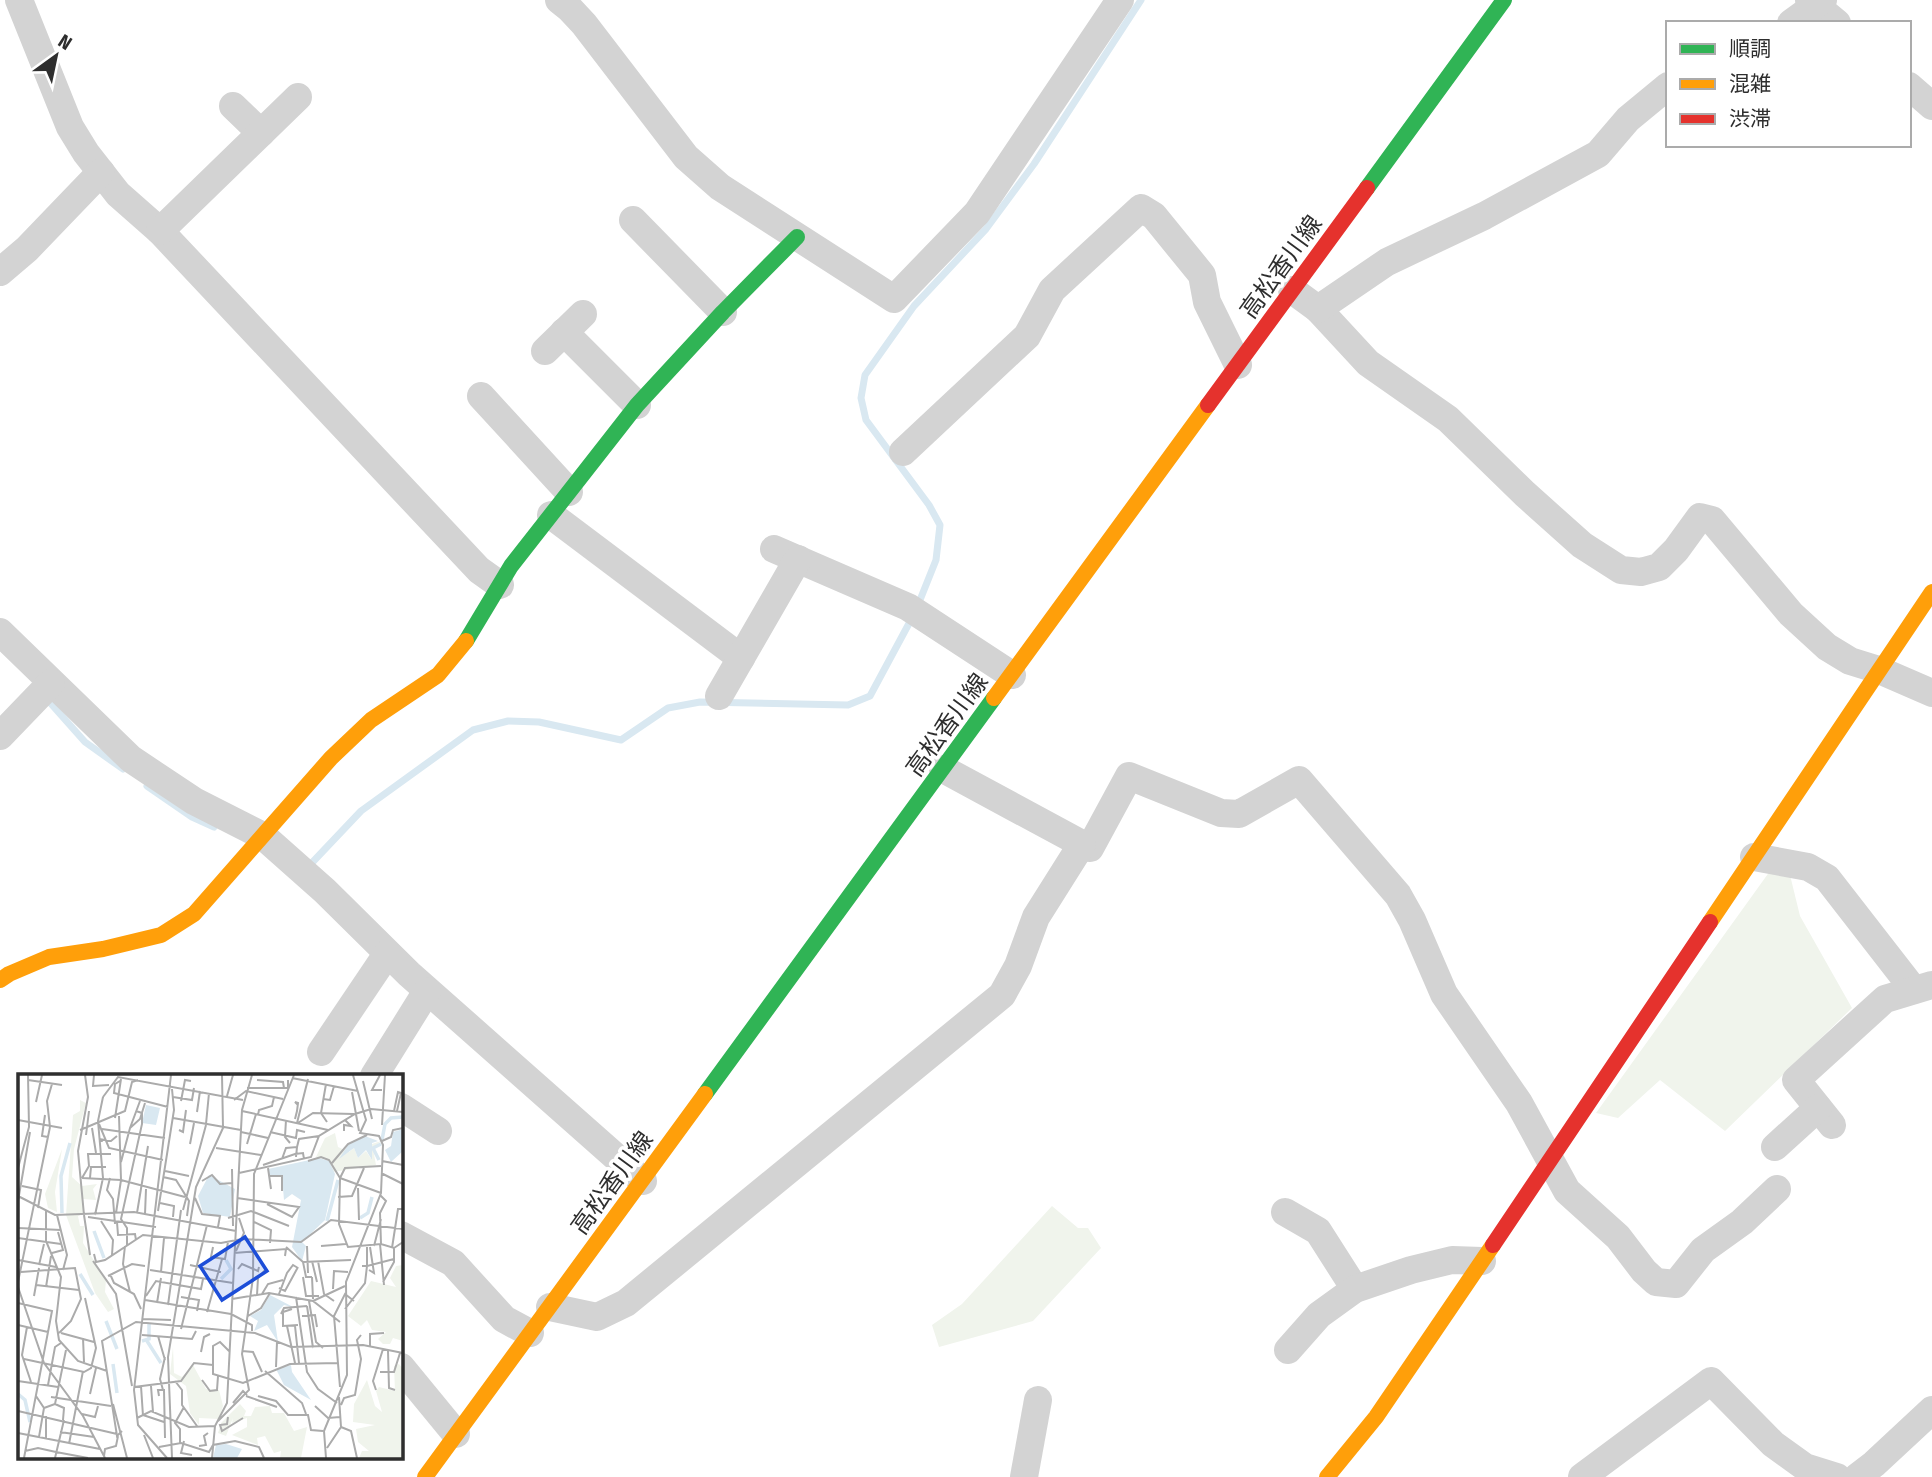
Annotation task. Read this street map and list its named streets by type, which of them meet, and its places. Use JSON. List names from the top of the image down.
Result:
{
  "streets": {
    "street": ["高松香川線"]
  },
  "legend": ["順調", "混雑", "渋滞"],
  "north": "top right"
}
